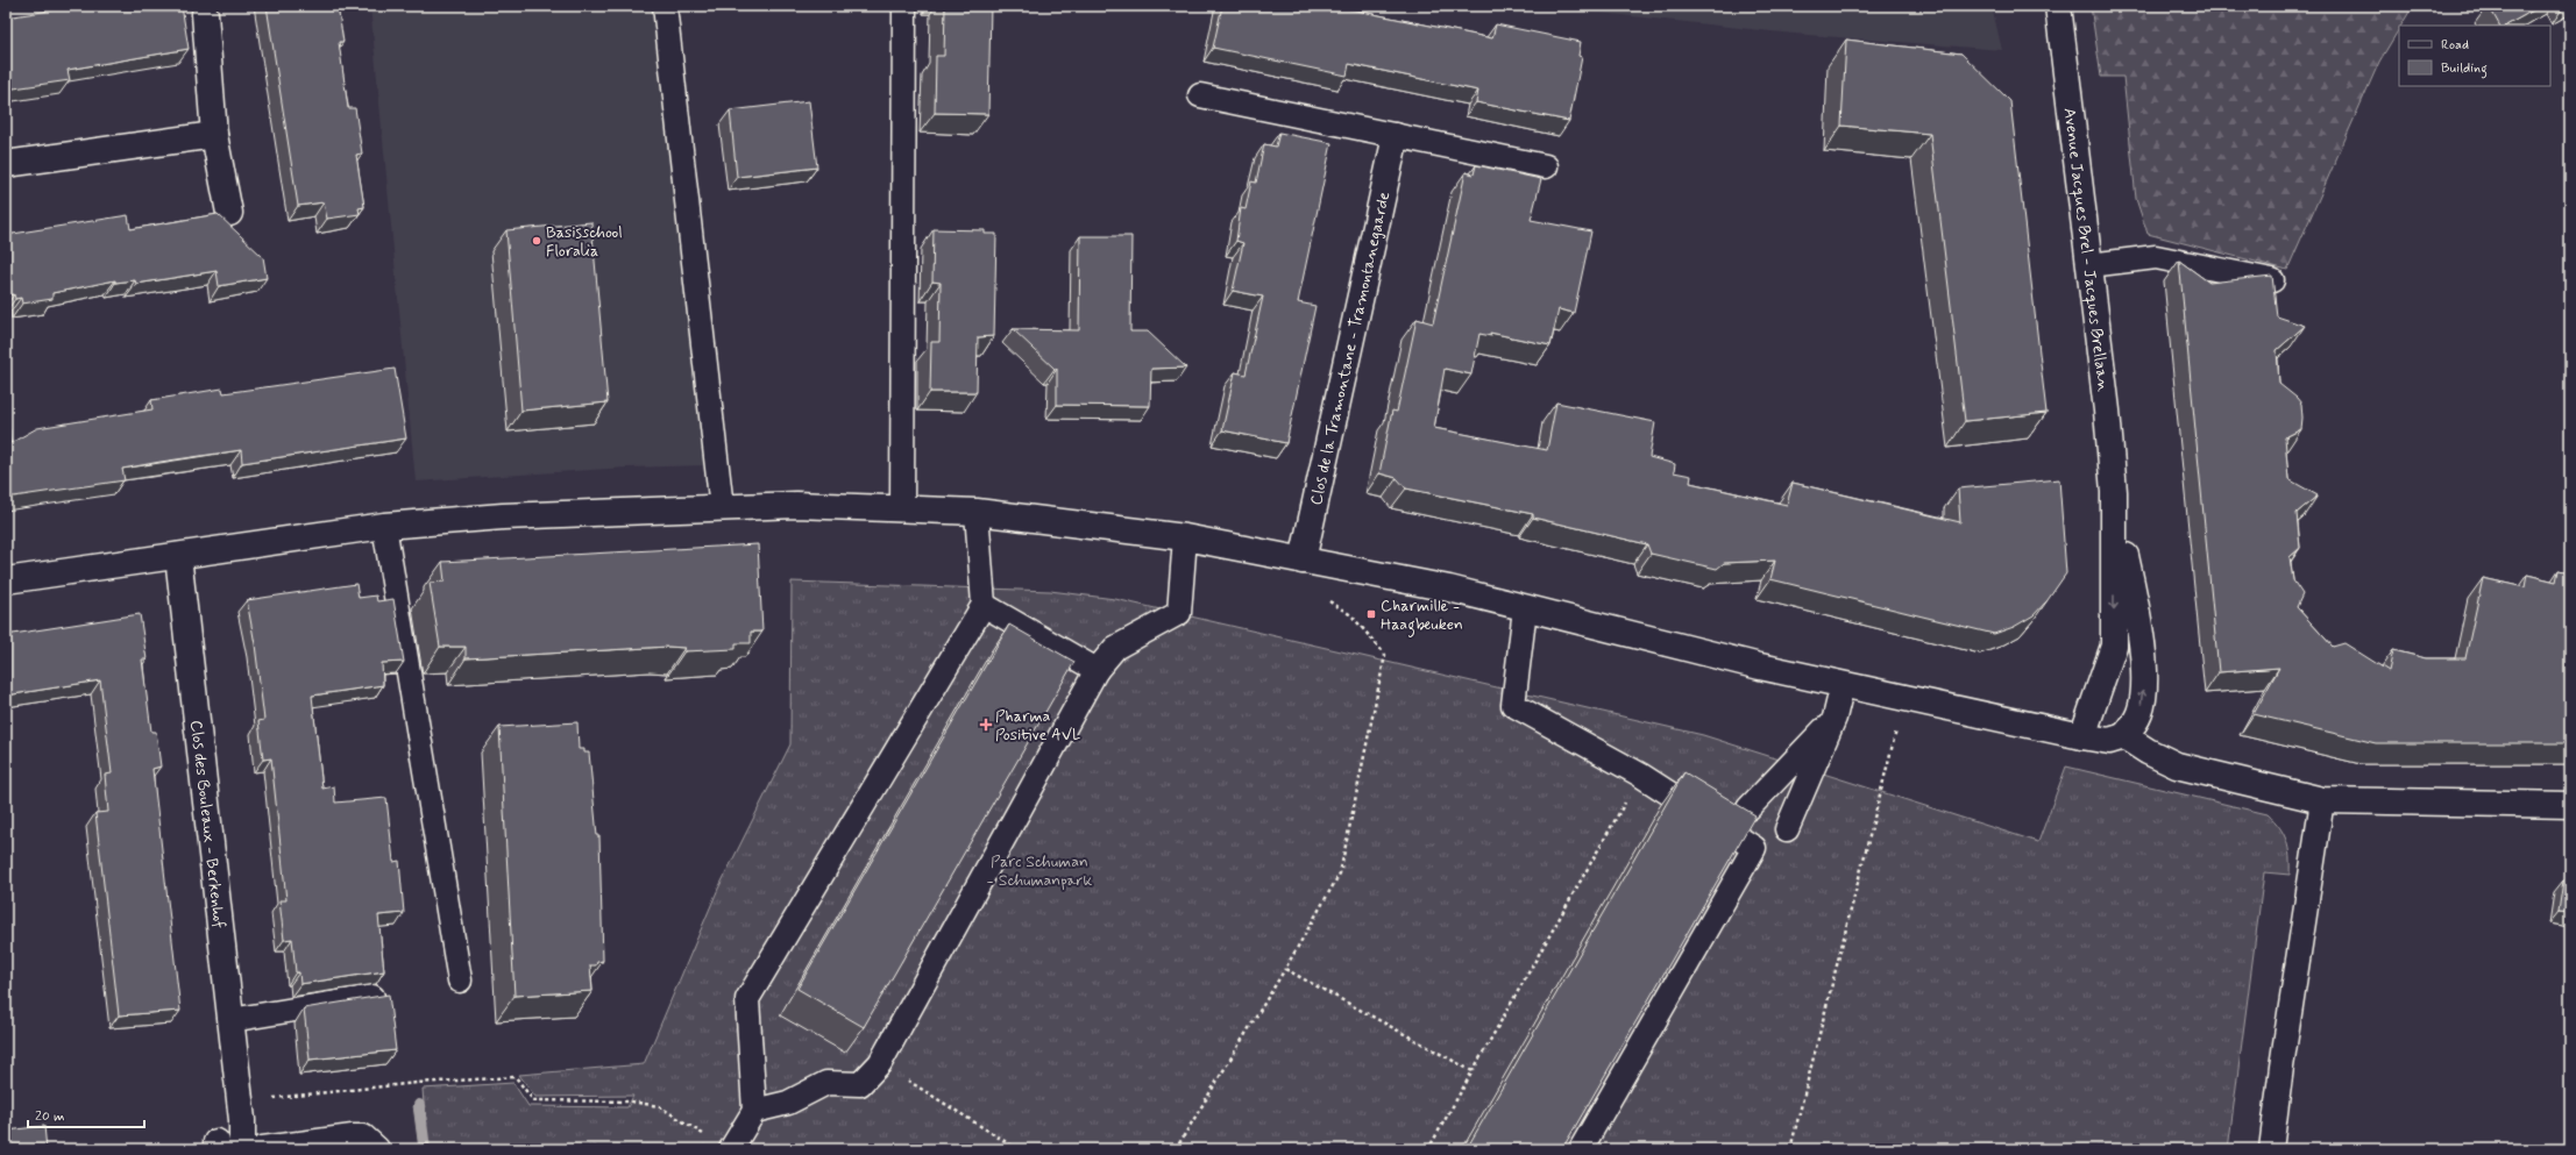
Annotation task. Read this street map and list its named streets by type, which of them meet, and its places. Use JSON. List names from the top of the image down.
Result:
{
  "streets": {
    "street": ["Avenue Jacques Brel - Jacques Brellaan", "Clos de la Tramontane - Tramontanegaarde", "Clos des Bouleaux - Berkenhof"]
  },
  "parks": ["Parc Schuman - Schumanpark"],
  "places": {
    "other": ["Basisschool Floralia"],
    "transit": ["Charmille - Haagbeuken"],
    "health": ["Pharma Positive AVL"]
  },
  "legend": ["Road", "Building"],
  "scale_bar": "20 m"
}
